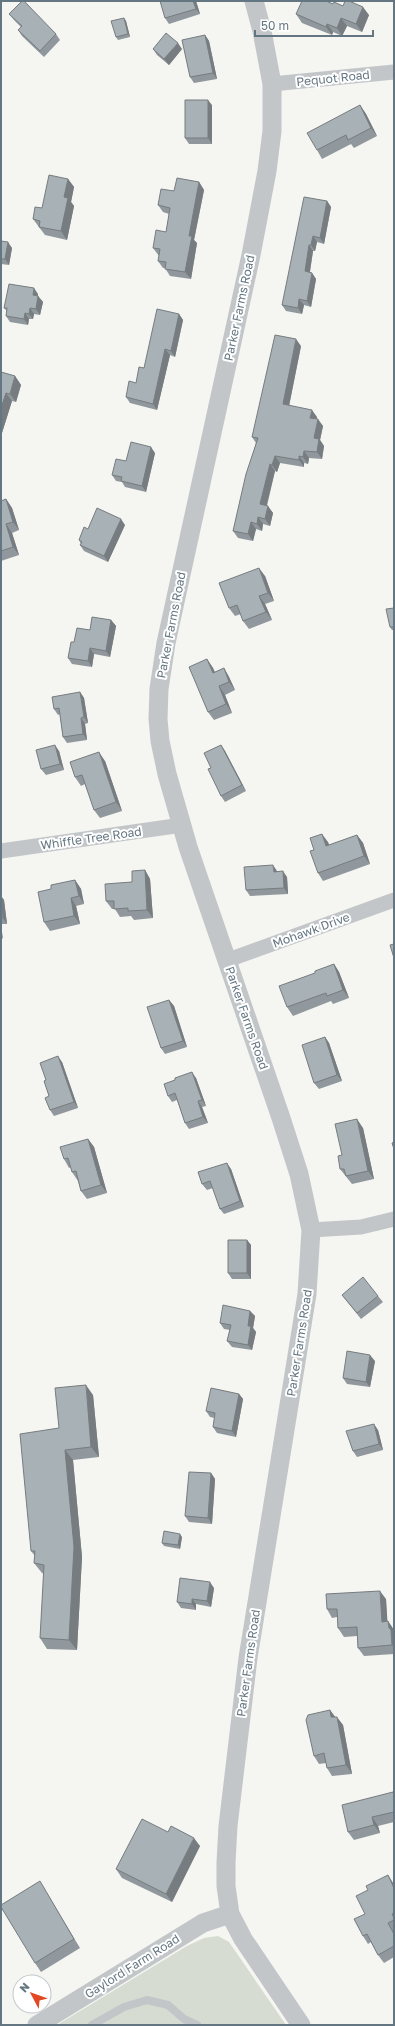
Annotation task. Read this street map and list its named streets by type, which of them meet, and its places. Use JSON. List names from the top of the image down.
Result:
{
  "streets": {
    "street": [
      "Pequot Road",
      "Parker Farms Road",
      "Whiffle Tree Road",
      "Mohawk Drive",
      "Gaylord Farm Road"
    ]
  },
  "crossings": [
    ["Pequot Road", "Parker Farms Road"],
    ["Parker Farms Road", "Whiffle Tree Road"],
    ["Parker Farms Road", "Mohawk Drive"],
    ["Parker Farms Road", "Gaylord Farm Road"]
  ],
  "scale_bar": "50 m",
  "north": "top left"
}
